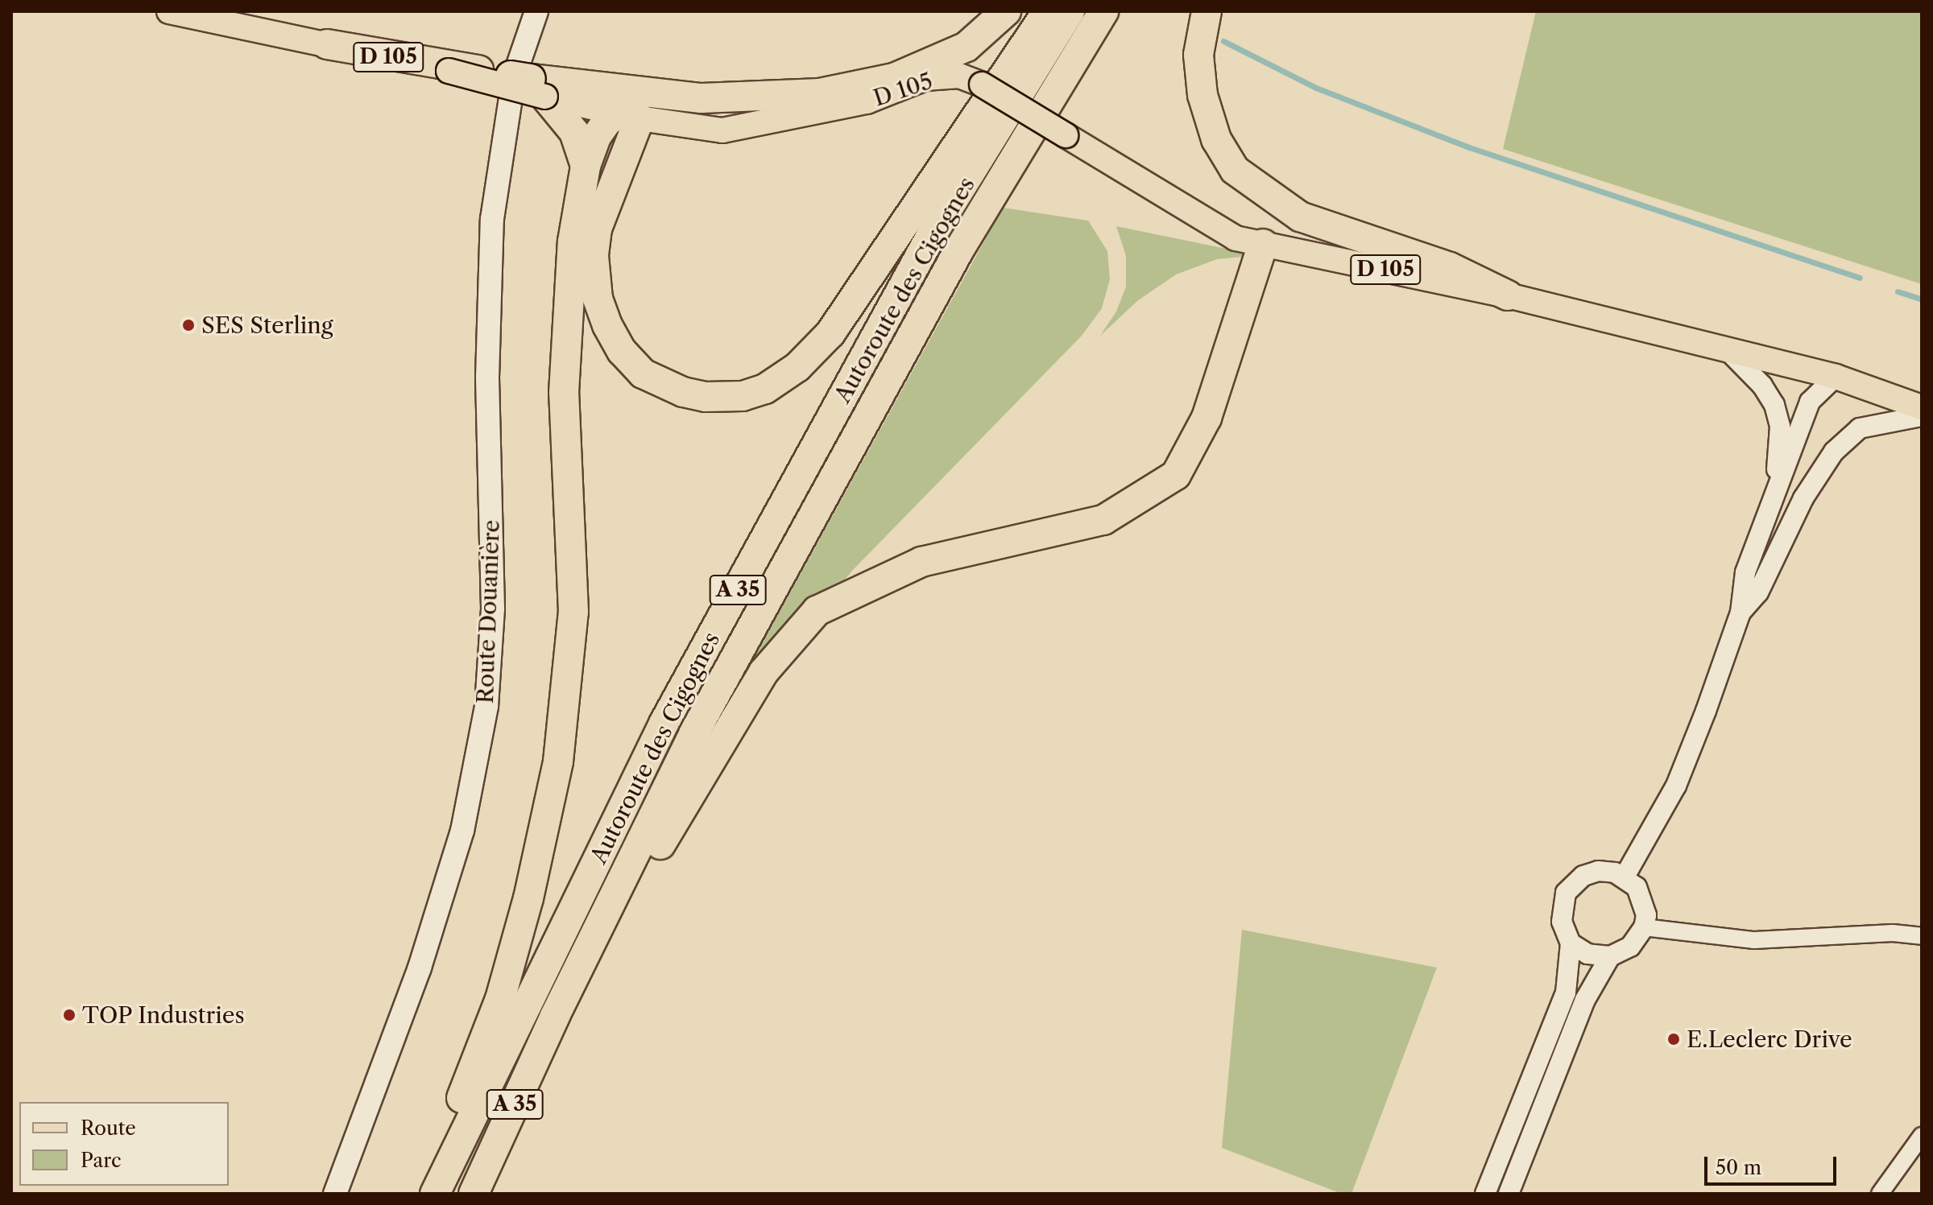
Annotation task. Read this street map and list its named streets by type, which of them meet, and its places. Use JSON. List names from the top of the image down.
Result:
{
  "streets": {
    "highway": ["Autoroute des Cigognes", "A 35"],
    "main road": ["D 105", "Route Douanière"]
  },
  "places": ["SES Sterling", "TOP Industries", "E.Leclerc Drive"],
  "legend": ["Route", "Parc"],
  "scale_bar": "50 m"
}
